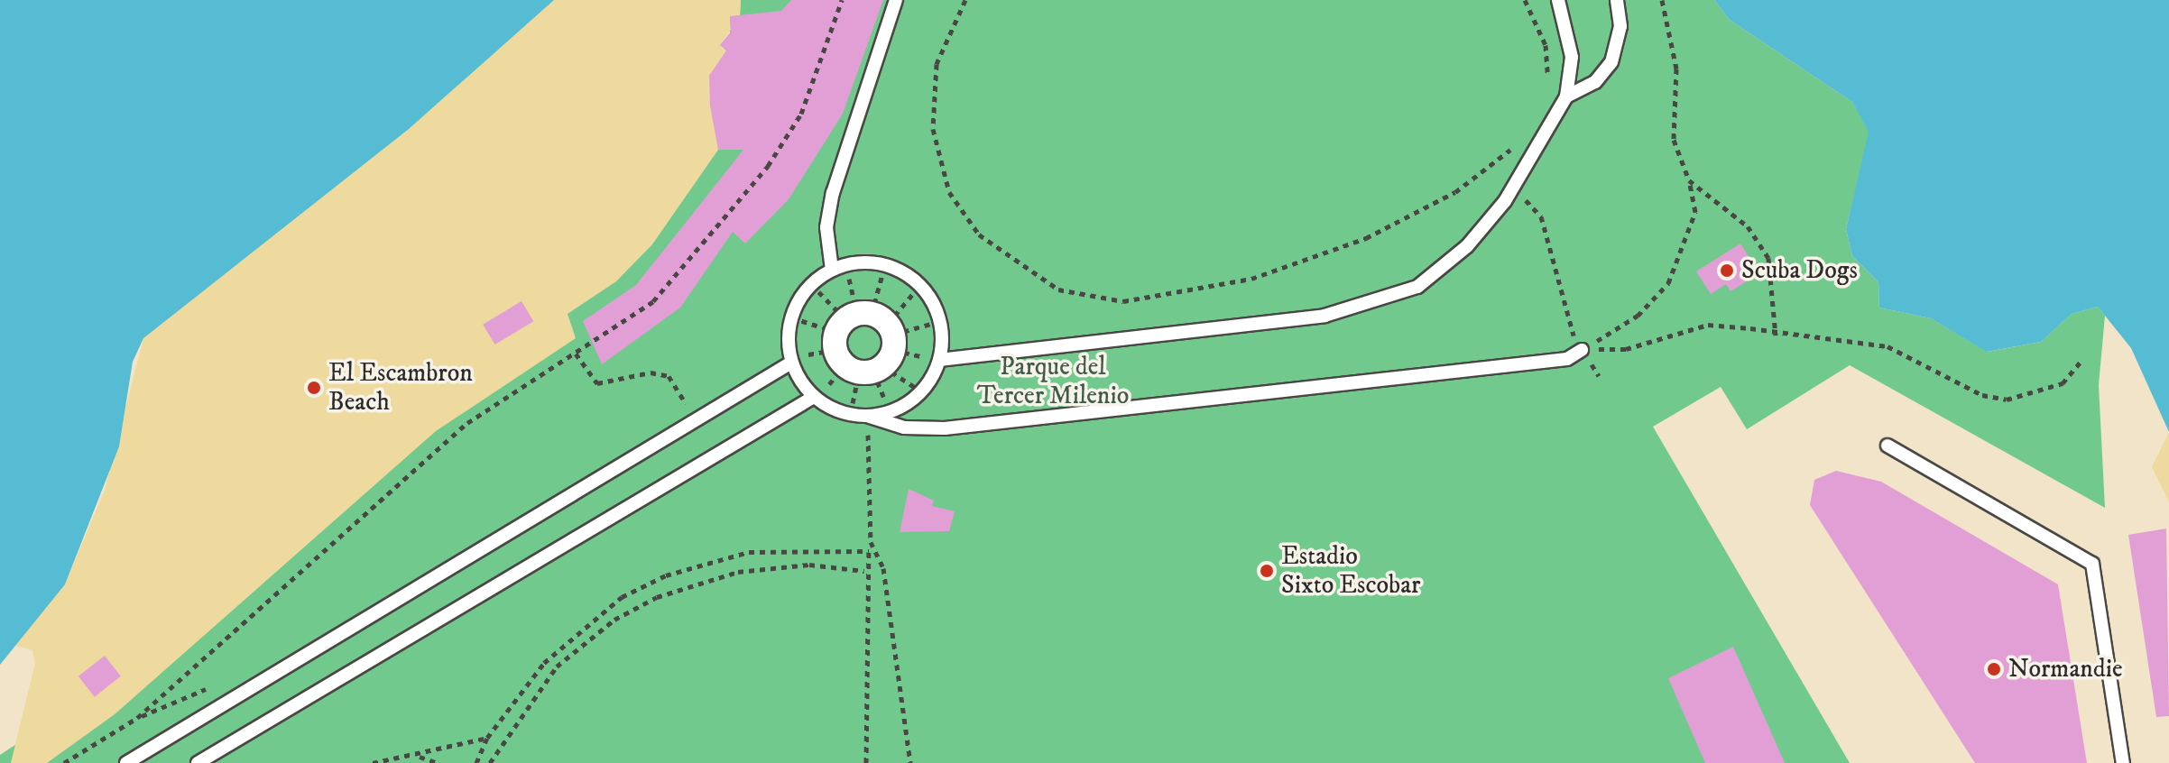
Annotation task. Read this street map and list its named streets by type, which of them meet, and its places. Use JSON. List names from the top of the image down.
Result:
{
  "parks": ["Parque del Tercer Milenio"],
  "places": [
    "Scuba Dogs",
    "El Escambron Beach",
    "Estadio Sixto Escobar",
    "Normandie"
  ]
}
